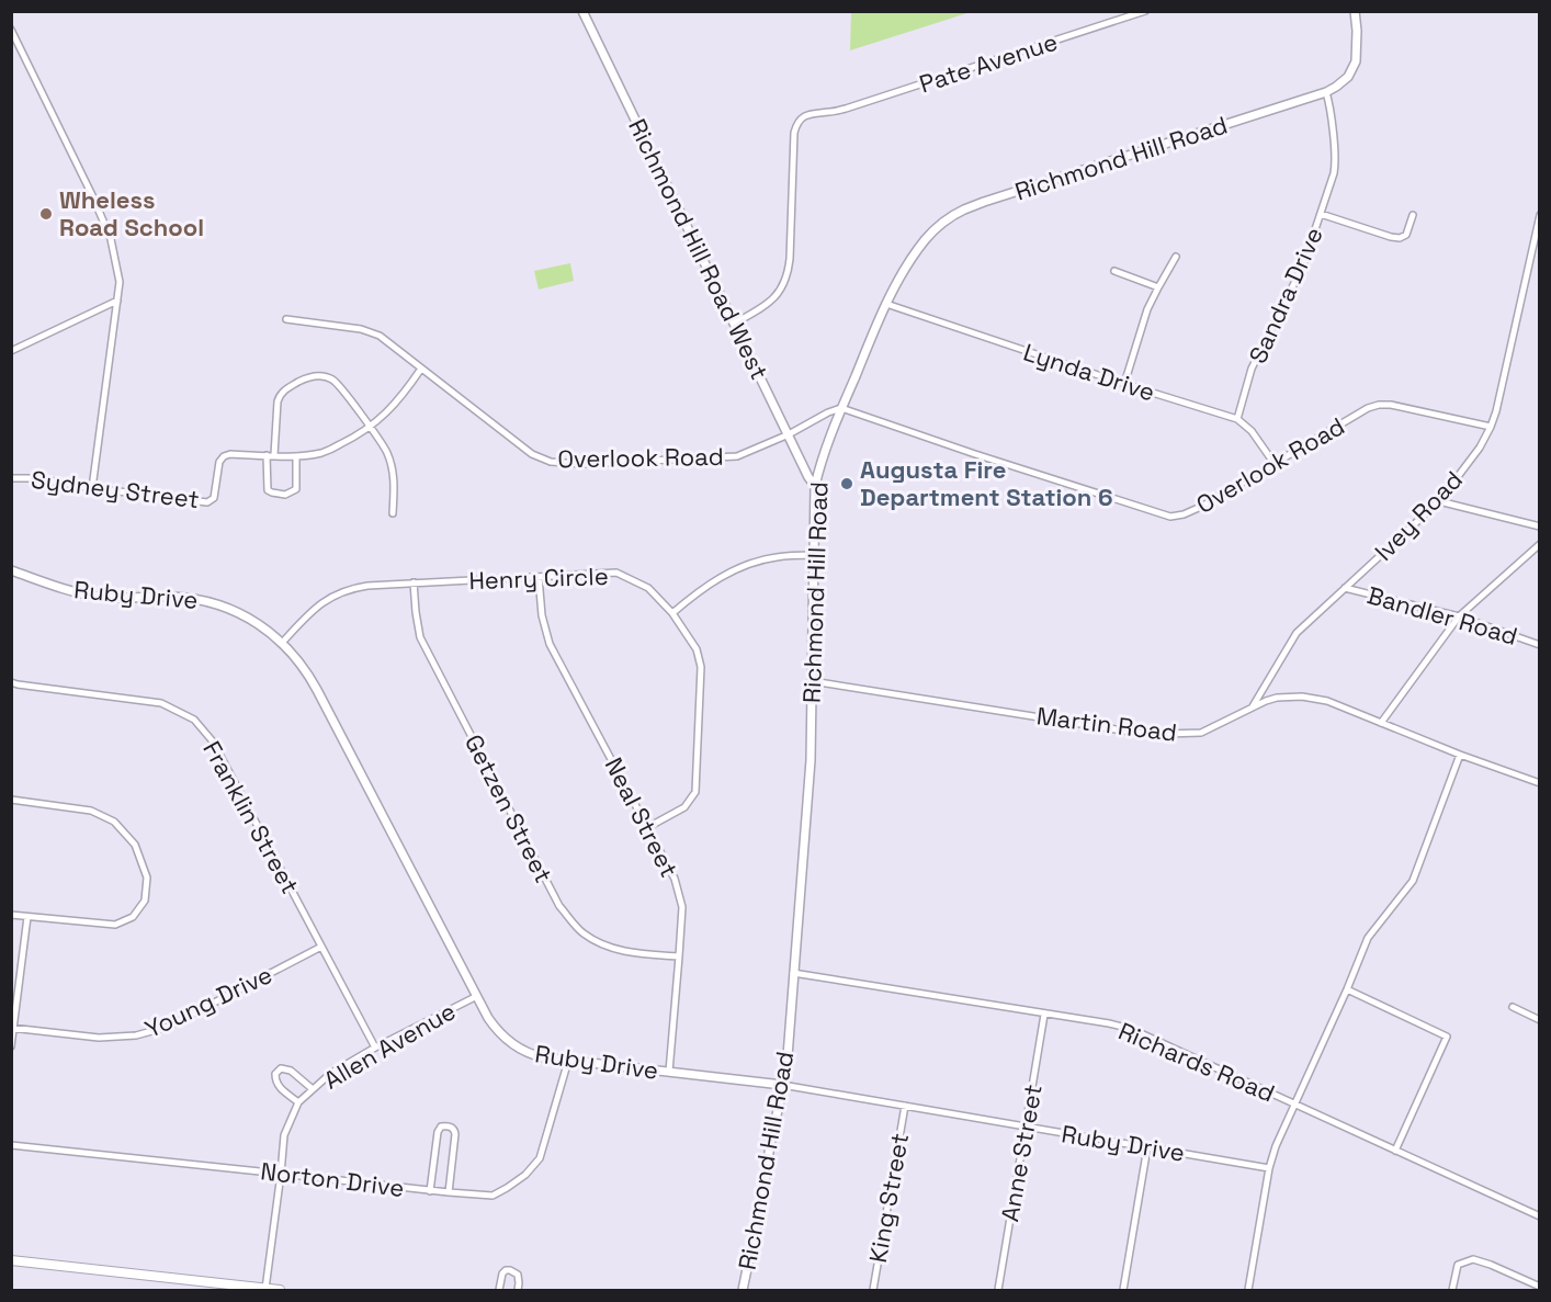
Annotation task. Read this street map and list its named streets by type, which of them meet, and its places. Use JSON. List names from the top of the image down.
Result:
{
  "streets": {
    "street": [
      "Pate Avenue",
      "Richmond Hill Road",
      "Richmond Hill Road West",
      "Sandra Drive",
      "Lynda Drive",
      "Overlook Road",
      "Sydney Street",
      "Ivey Road",
      "Henry Circle",
      "Ruby Drive",
      "Bandler Road",
      "Martin Road",
      "Getzen Street",
      "Franklin Street",
      "Neal Street",
      "Young Drive",
      "Allen Avenue",
      "Richards Road",
      "Anne Street",
      "Norton Drive",
      "King Street"
    ]
  },
  "crossings": [
    ["Pate Avenue", "Richmond Hill Road West"],
    ["Richmond Hill Road", "Richmond Hill Road West"],
    ["Richmond Hill Road", "Sandra Drive"],
    ["Richmond Hill Road", "Lynda Drive"],
    ["Richmond Hill Road", "Overlook Road"],
    ["Richmond Hill Road", "Ruby Drive"],
    ["Richmond Hill Road", "Martin Road"],
    ["Richmond Hill Road", "Richards Road"],
    ["Richmond Hill Road West", "Overlook Road"],
    ["Sandra Drive", "Lynda Drive"],
    ["Lynda Drive", "Overlook Road"],
    ["Overlook Road", "Ivey Road"],
    ["Ivey Road", "Bandler Road"],
    ["Ivey Road", "Martin Road"],
    ["Henry Circle", "Ruby Drive"],
    ["Henry Circle", "Getzen Street"],
    ["Henry Circle", "Neal Street"],
    ["Ruby Drive", "Neal Street"],
    ["Ruby Drive", "Allen Avenue"],
    ["Ruby Drive", "Anne Street"],
    ["Ruby Drive", "Norton Drive"],
    ["Ruby Drive", "King Street"],
    ["Getzen Street", "Neal Street"],
    ["Franklin Street", "Young Drive"],
    ["Franklin Street", "Allen Avenue"],
    ["Allen Avenue", "Norton Drive"],
    ["Richards Road", "Anne Street"]
  ],
  "places": ["Wheless Road School", "Augusta Fire Department Station 6"]
}
